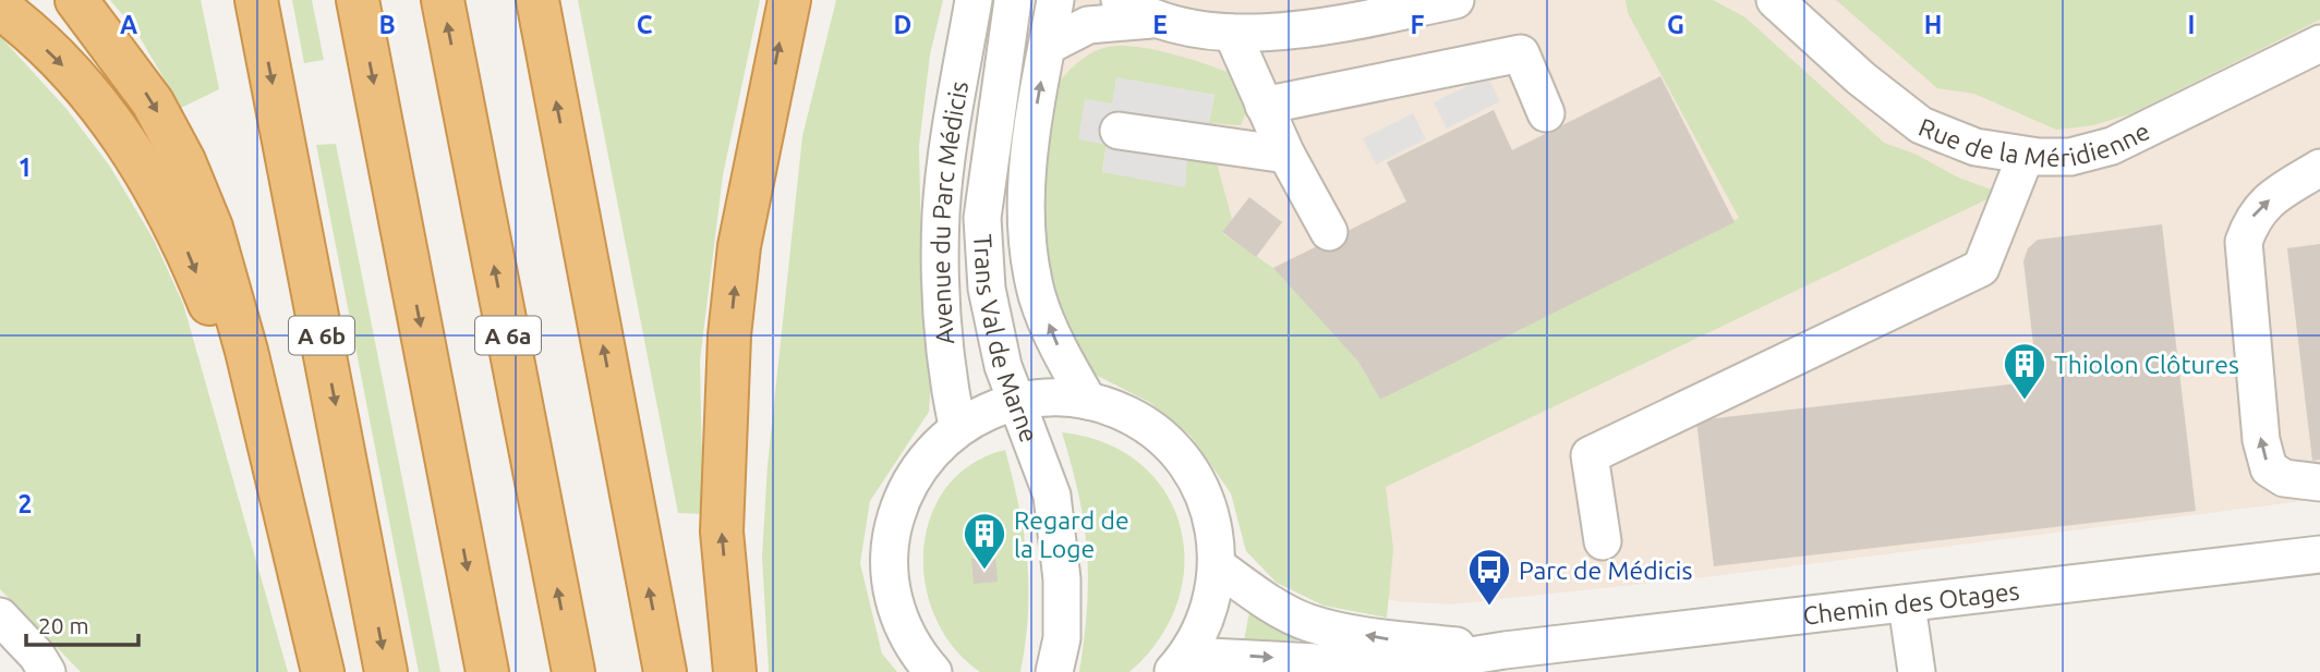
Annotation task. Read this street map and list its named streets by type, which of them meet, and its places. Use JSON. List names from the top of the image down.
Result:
{
  "streets": {
    "highway": ["A 6b", "A 6a"],
    "street": [
      "Rue de la Méridienne",
      "Avenue du Parc Médicis",
      "Trans Val de Marne",
      "Chemin des Otages"
    ]
  },
  "places": {
    "building": ["Thiolon Clôtures", "Regard de la Loge"],
    "bus stop": ["Parc de Médicis"]
  },
  "scale_bar": "20 m",
  "grid": {
    "columns": [
      "A",
      "B",
      "C",
      "D",
      "E",
      "F",
      "G",
      "H",
      "I"
    ],
    "rows": ["1", "2"]
  }
}
